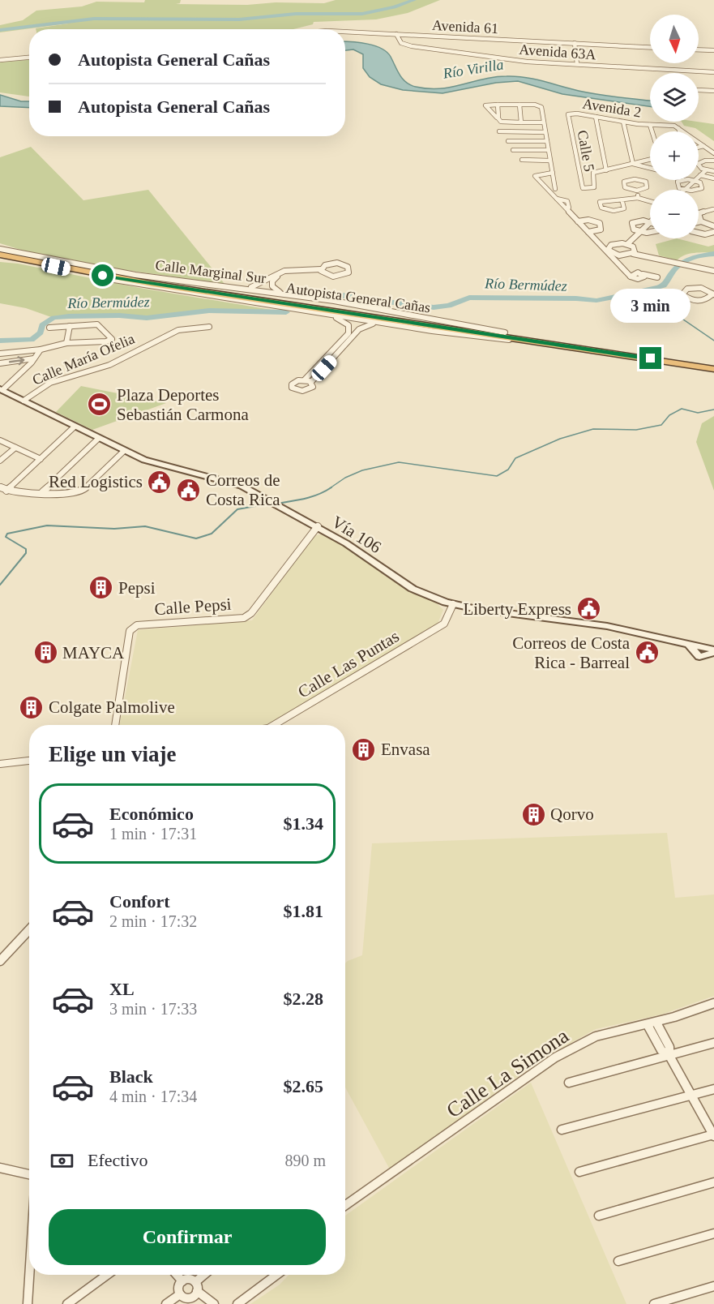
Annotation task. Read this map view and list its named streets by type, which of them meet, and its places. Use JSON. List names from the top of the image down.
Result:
{
  "streets": {
    "highway": ["Autopista General Cañas"],
    "main road": ["Vía 106"],
    "street": [
      "Avenida 61",
      "Avenida 63A",
      "Avenida 2",
      "Calle 5",
      "Calle Marginal Sur",
      "Calle María Ofelia",
      "Calle Pepsi",
      "Calle Las Puntas",
      "Calle La Simona"
    ]
  },
  "crossings": [
    ["Avenida 61", "Avenida 63A"],
    ["Avenida 2", "Calle 5"],
    ["Calle Marginal Sur", "Autopista General Cañas"],
    ["Calle María Ofelia", "Vía 106"],
    ["Vía 106", "Calle Pepsi"],
    ["Vía 106", "Calle Las Puntas"]
  ],
  "water": ["Río Virilla", "Río Bermúdez"],
  "places": {
    "sports": ["Plaza Deportes Sebastián Carmona"],
    "public building": [
      "Red Logistics",
      "Correos de Costa Rica",
      "Liberty Express",
      "Correos de Costa Rica - Barreal"
    ],
    "building": [
      "Pepsi",
      "MAYCA",
      "Colgate Palmolive",
      "Envasa",
      "Qorvo"
    ]
  },
  "north": "bottom",
  "page": {
    "map_buttons": ["+", "−"],
    "banner": ["Autopista General Cañas", "Autopista General Cañas"],
    "bubble": "3 min",
    "heading": "Elige un viaje",
    "list": [
      {
        "name": "Económico",
        "note": "1 min · 17:31",
        "value": "$1.34"
      },
      {
        "name": "Confort",
        "note": "2 min · 17:32",
        "value": "$1.81"
      },
      {
        "name": "XL",
        "note": "3 min · 17:33",
        "value": "$2.28"
      },
      {
        "name": "Black",
        "note": "4 min · 17:34",
        "value": "$2.65"
      }
    ],
    "pay": ["Efectivo", "890 m"],
    "buttons": "Confirmar"
  }
}
